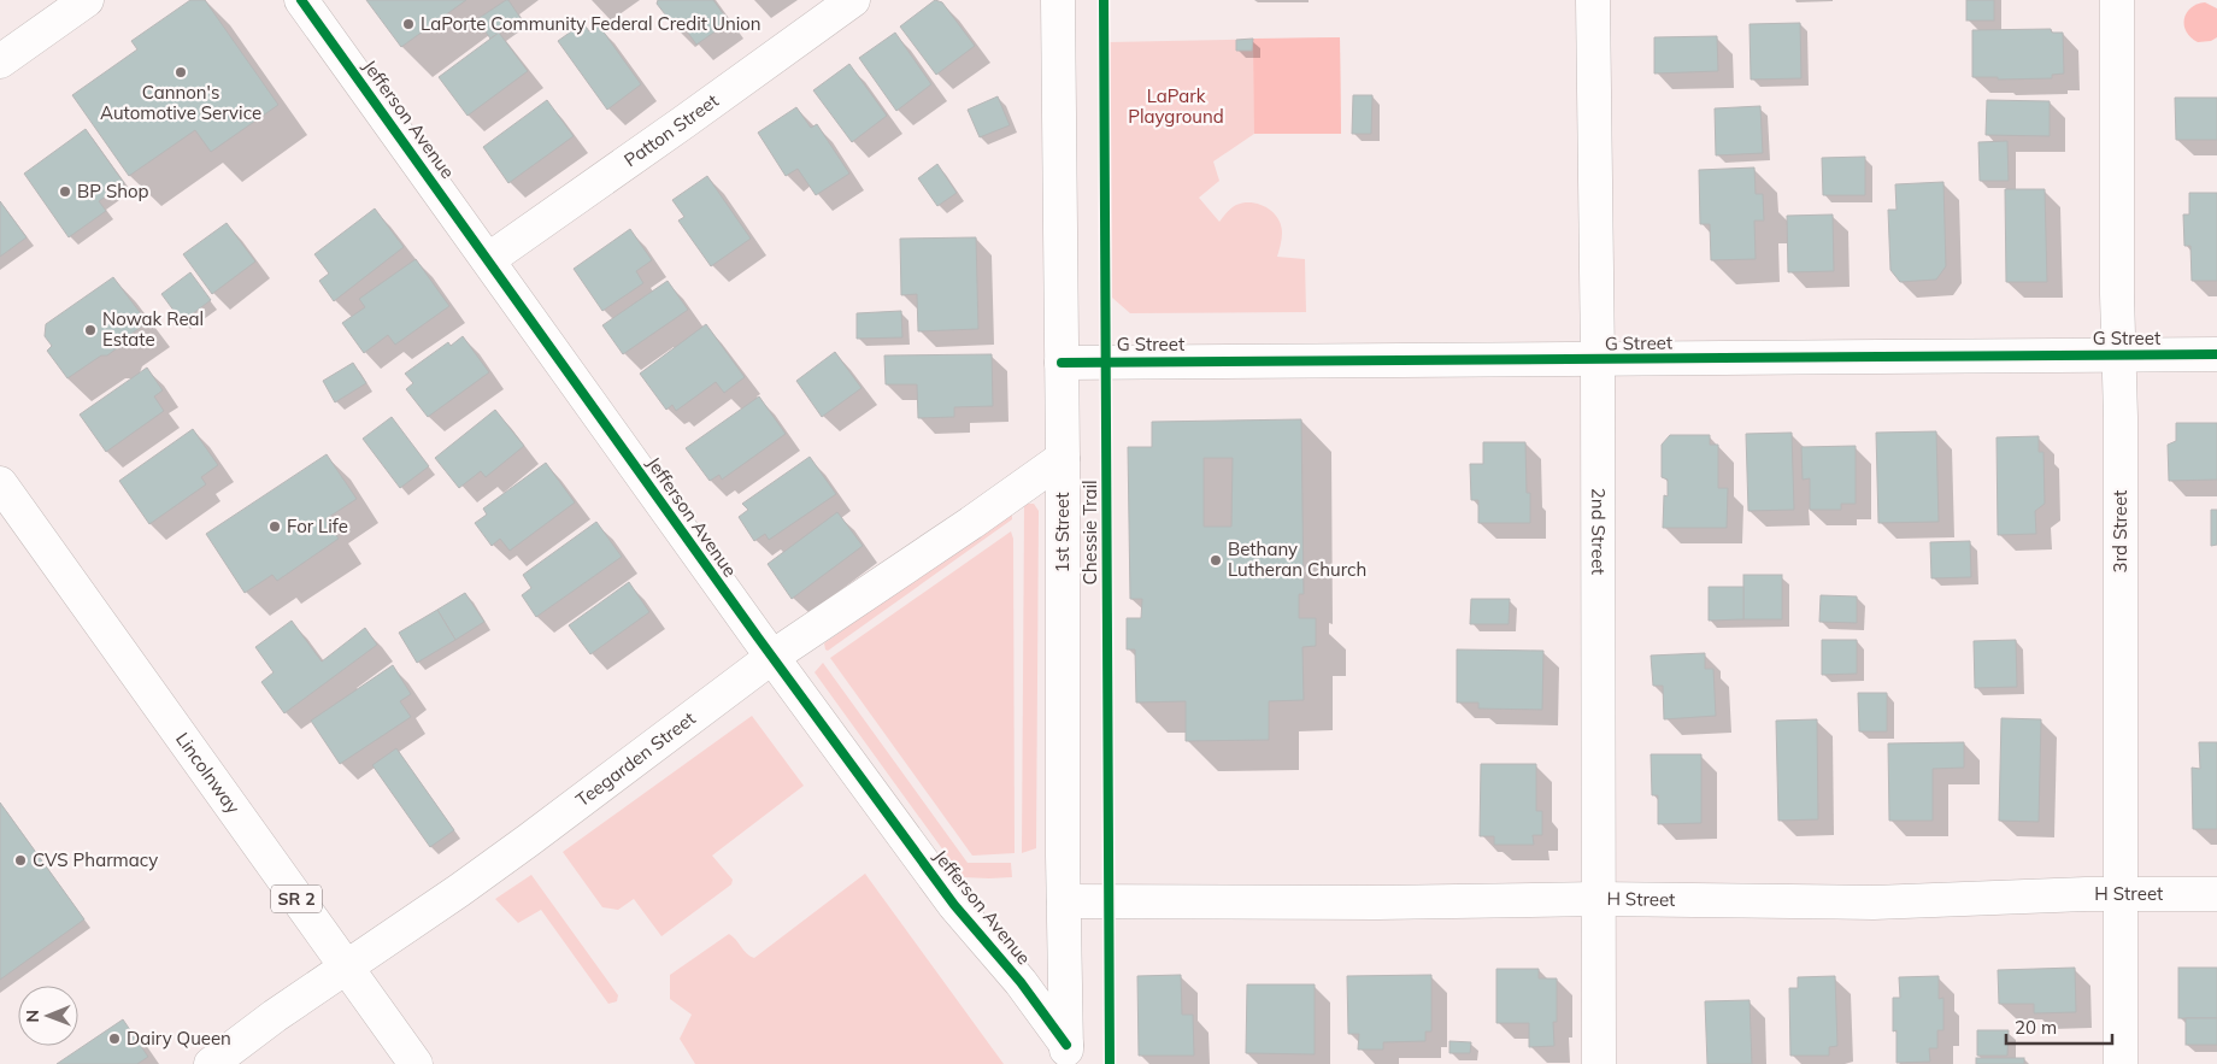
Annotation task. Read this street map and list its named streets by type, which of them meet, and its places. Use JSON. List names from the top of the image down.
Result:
{
  "streets": {
    "street": [
      "Jefferson Avenue",
      "Patton Street",
      "G Street",
      "2nd Street",
      "3rd Street",
      "1st Street",
      "Teegarden Street",
      "Lincolnway",
      "H Street",
      "SR 2"
    ],
    "cycle path": ["Chessie Trail"]
  },
  "crossings": [
    ["Jefferson Avenue", "Patton Street"],
    ["Jefferson Avenue", "1st Street"],
    ["Jefferson Avenue", "Teegarden Street"],
    ["G Street", "2nd Street"],
    ["G Street", "3rd Street"],
    ["G Street", "1st Street"],
    ["2nd Street", "H Street"],
    ["3rd Street", "H Street"],
    ["1st Street", "Teegarden Street"],
    ["1st Street", "H Street"],
    ["Teegarden Street", "Lincolnway"]
  ],
  "parks": ["LaPark Playground"],
  "places": [
    "LaPorte Community Federal Credit Union",
    "Cannon's Automotive Service",
    "BP Shop",
    "Nowak Real Estate",
    "For Life",
    "Bethany Lutheran Church",
    "CVS Pharmacy",
    "Dairy Queen"
  ],
  "scale_bar": "20 m",
  "north": "left"
}
